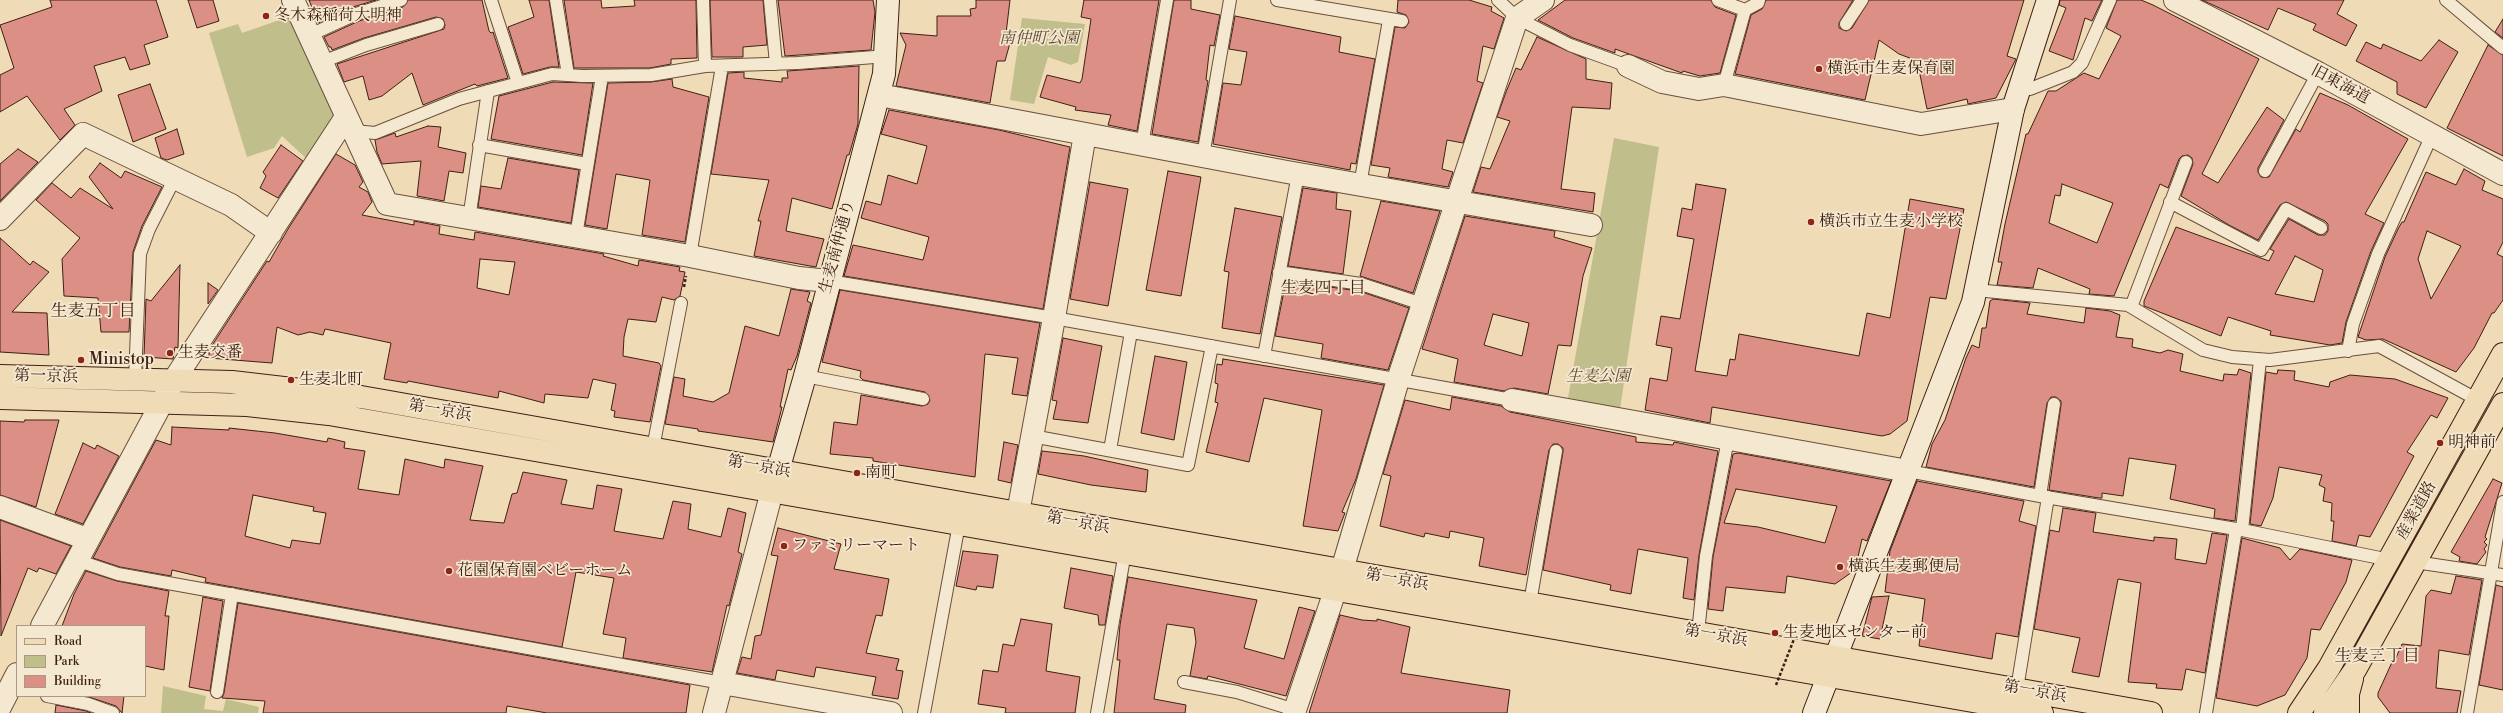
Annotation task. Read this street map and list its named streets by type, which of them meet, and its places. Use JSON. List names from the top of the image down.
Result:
{
  "streets": {
    "main road": ["第一京浜", "産業道路"],
    "street": ["旧東海道", "生麦南仲通り"]
  },
  "crossings": [
    ["生麦南仲通り", "第一京浜"]
  ],
  "districts": ["生麦四丁目", "生麦五丁目", "生麦三丁目"],
  "parks": ["南仲町公園", "生麦公園"],
  "places": [
    "冬木森稲荷大明神",
    "横浜市生麦保育園",
    "横浜市立生麦小学校",
    "生麦交番",
    "Ministop",
    "生麦北町",
    "明神前",
    "南町",
    "ファミリーマート",
    "横浜生麦郵便局",
    "花園保育園ベビーホーム",
    "生麦地区センター前"
  ],
  "legend": ["Road", "Park", "Building"]
}
